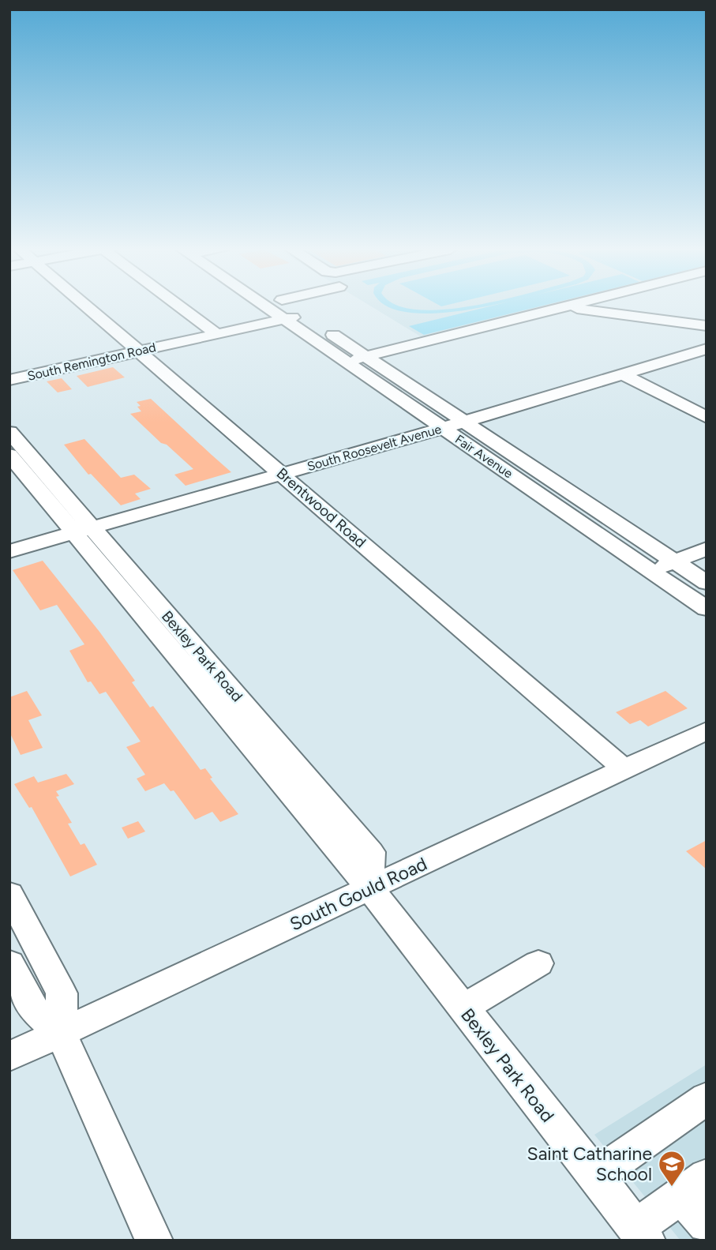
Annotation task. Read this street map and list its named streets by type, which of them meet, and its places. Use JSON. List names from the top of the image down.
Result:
{
  "streets": {
    "street": [
      "South Remington Road",
      "South Roosevelt Avenue",
      "Fair Avenue",
      "Brentwood Road",
      "Bexley Park Road",
      "South Gould Road"
    ]
  },
  "crossings": [
    ["South Remington Road", "Fair Avenue"],
    ["South Remington Road", "Brentwood Road"],
    ["South Roosevelt Avenue", "Fair Avenue"],
    ["South Roosevelt Avenue", "Brentwood Road"],
    ["South Roosevelt Avenue", "Bexley Park Road"],
    ["Brentwood Road", "South Gould Road"],
    ["Bexley Park Road", "South Gould Road"]
  ],
  "places": {
    "school or university": ["Saint Catharine School"]
  }
}
